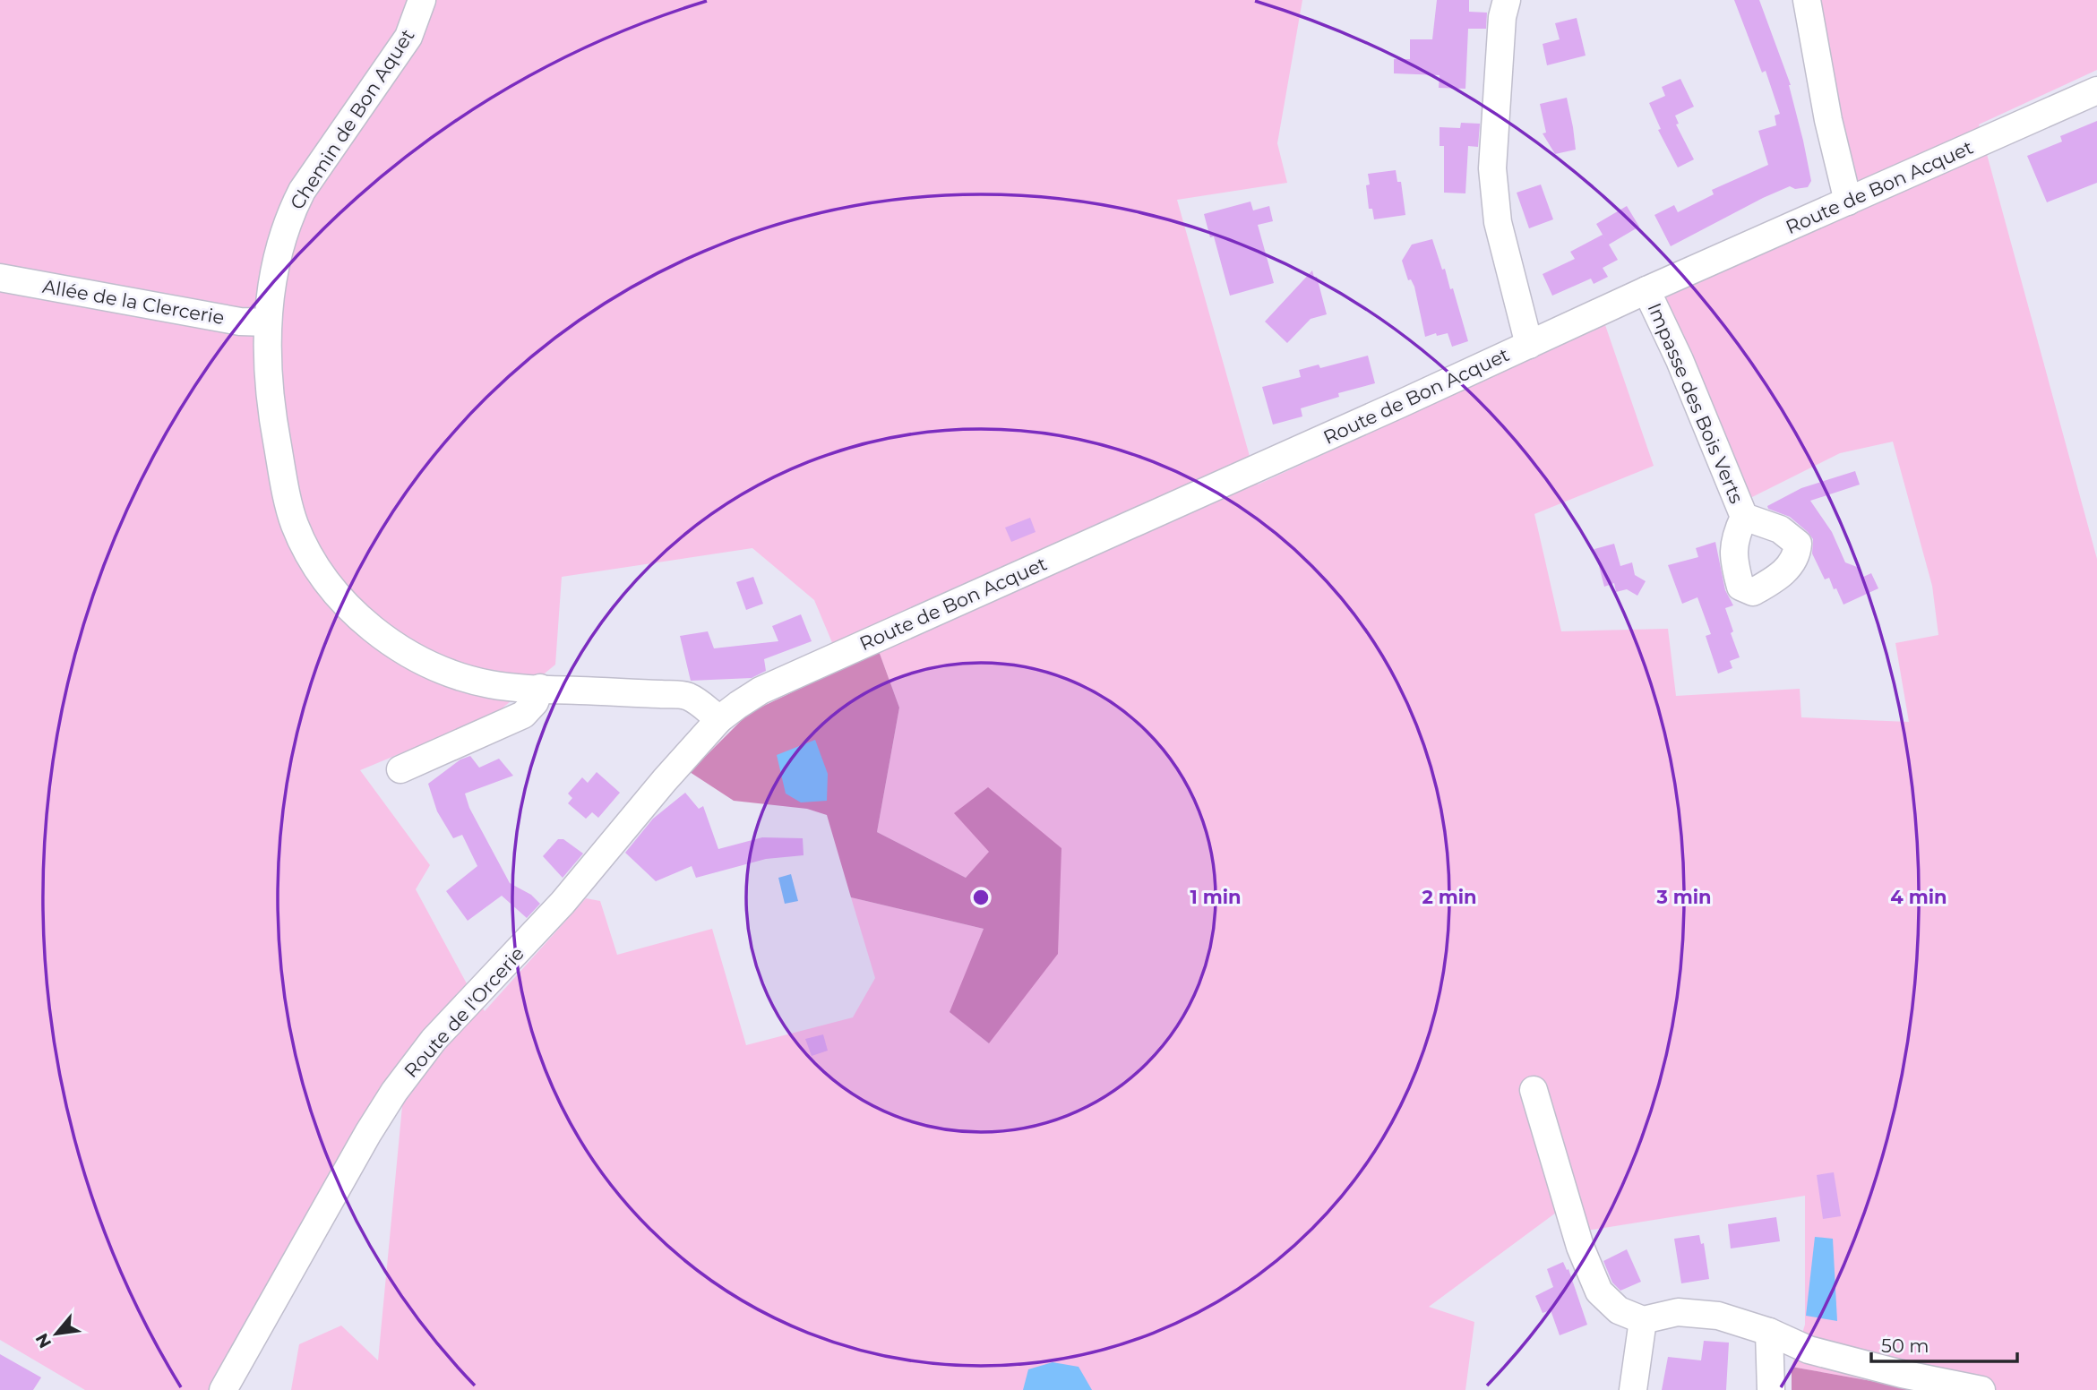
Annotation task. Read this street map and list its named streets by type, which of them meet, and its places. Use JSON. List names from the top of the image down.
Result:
{
  "streets": {
    "street": [
      "Chemin de Bon Aquet",
      "Route de Bon Acquet",
      "Allée de la Clercerie",
      "Impasse des Bois Verts",
      "Route de l'Orcerie"
    ]
  },
  "crossings": [
    ["Chemin de Bon Aquet", "Route de Bon Acquet"],
    ["Chemin de Bon Aquet", "Allée de la Clercerie"],
    ["Chemin de Bon Aquet", "Route de l'Orcerie"],
    ["Route de Bon Acquet", "Impasse des Bois Verts"],
    ["Route de Bon Acquet", "Route de l'Orcerie"]
  ],
  "scale_bar": "50 m",
  "north": "bottom left",
  "rings": [
    "1 min",
    "2 min",
    "3 min",
    "4 min"
  ]
}
